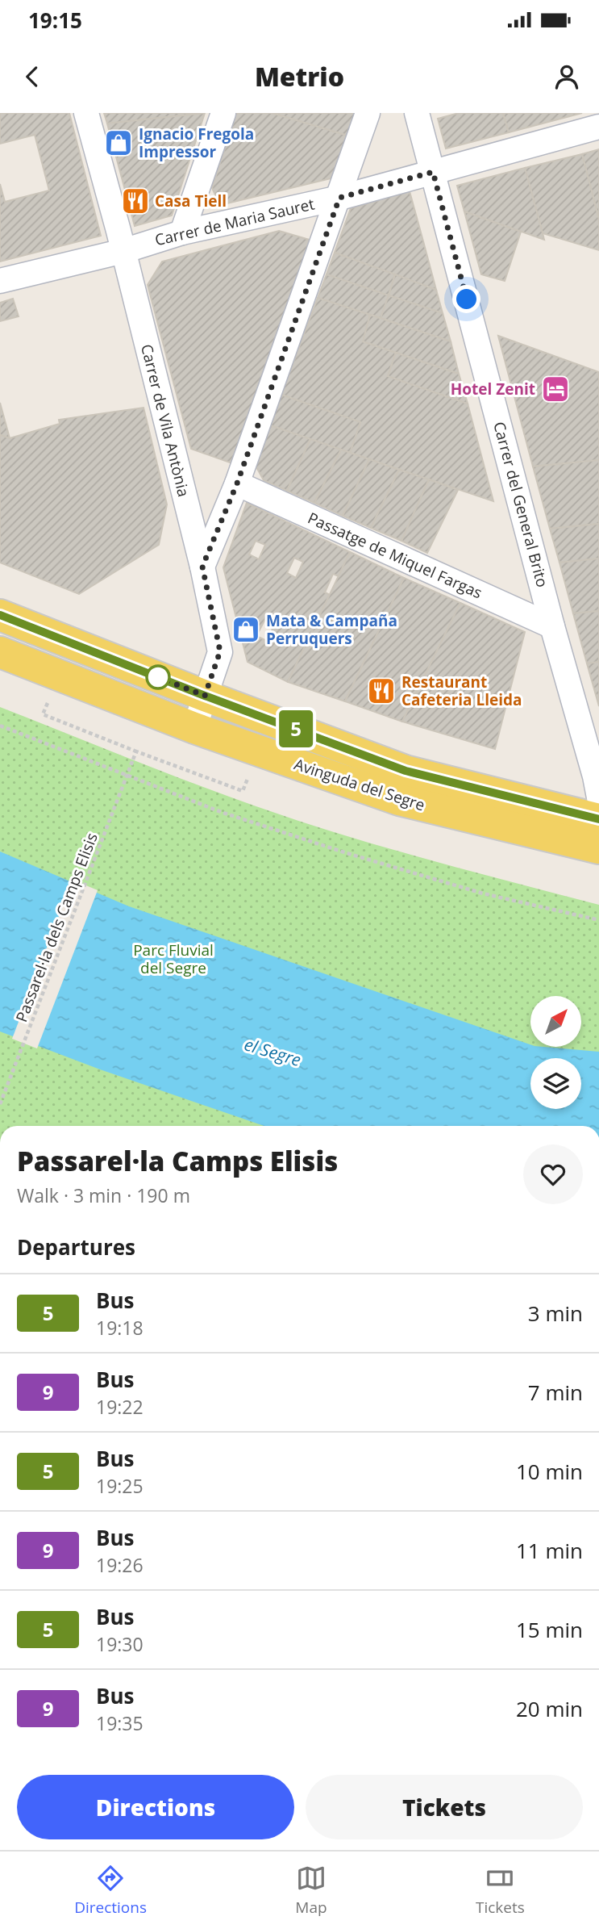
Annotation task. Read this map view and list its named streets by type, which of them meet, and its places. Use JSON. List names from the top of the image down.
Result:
{
  "streets": {
    "main road": ["Avinguda del Segre"],
    "street": [
      "Carrer de Maria Sauret",
      "Carrer de Vila Antònia",
      "Carrer del General Brito",
      "Passatge de Miquel Fargas"
    ],
    "path": ["Passarel·la dels Camps Elisis"]
  },
  "crossings": [
    ["Carrer de Maria Sauret", "Carrer de Vila Antònia"],
    ["Carrer de Maria Sauret", "Carrer del General Brito"],
    ["Carrer de Vila Antònia", "Avinguda del Segre"],
    ["Carrer del General Brito", "Passatge de Miquel Fargas"]
  ],
  "water": ["el Segre"],
  "parks": ["Parc Fluvial del Segre"],
  "places": {
    "shop": ["Ignacio Fregola Impressor", "Mata & Campaña Perruquers"],
    "restaurant": ["Casa Tiell", "Restaurant Cafeteria Lleida"],
    "hotel": ["Hotel Zenit"]
  },
  "lines": ["bus line 5"],
  "north": "top right",
  "page": {
    "status": "19:15",
    "header": "Metrio",
    "on_map": "5",
    "heading": [
      ["Passarel·la Camps Elisis", "Walk · 3 min · 190 m"],
      "Departures"
    ],
    "list": [
      {
        "mark": "5",
        "name": "Bus",
        "note": "19:18",
        "value": "3 min"
      },
      {
        "mark": "9",
        "name": "Bus",
        "note": "19:22",
        "value": "7 min"
      },
      {
        "mark": "5",
        "name": "Bus",
        "note": "19:25",
        "value": "10 min"
      },
      {
        "mark": "9",
        "name": "Bus",
        "note": "19:26",
        "value": "11 min"
      },
      {
        "mark": "5",
        "name": "Bus",
        "note": "19:30",
        "value": "15 min"
      },
      {
        "mark": "9",
        "name": "Bus",
        "note": "19:35",
        "value": "20 min"
      }
    ],
    "buttons": ["Directions", "Tickets"],
    "tabs": ["Directions", "Map", "Tickets"]
  }
}
